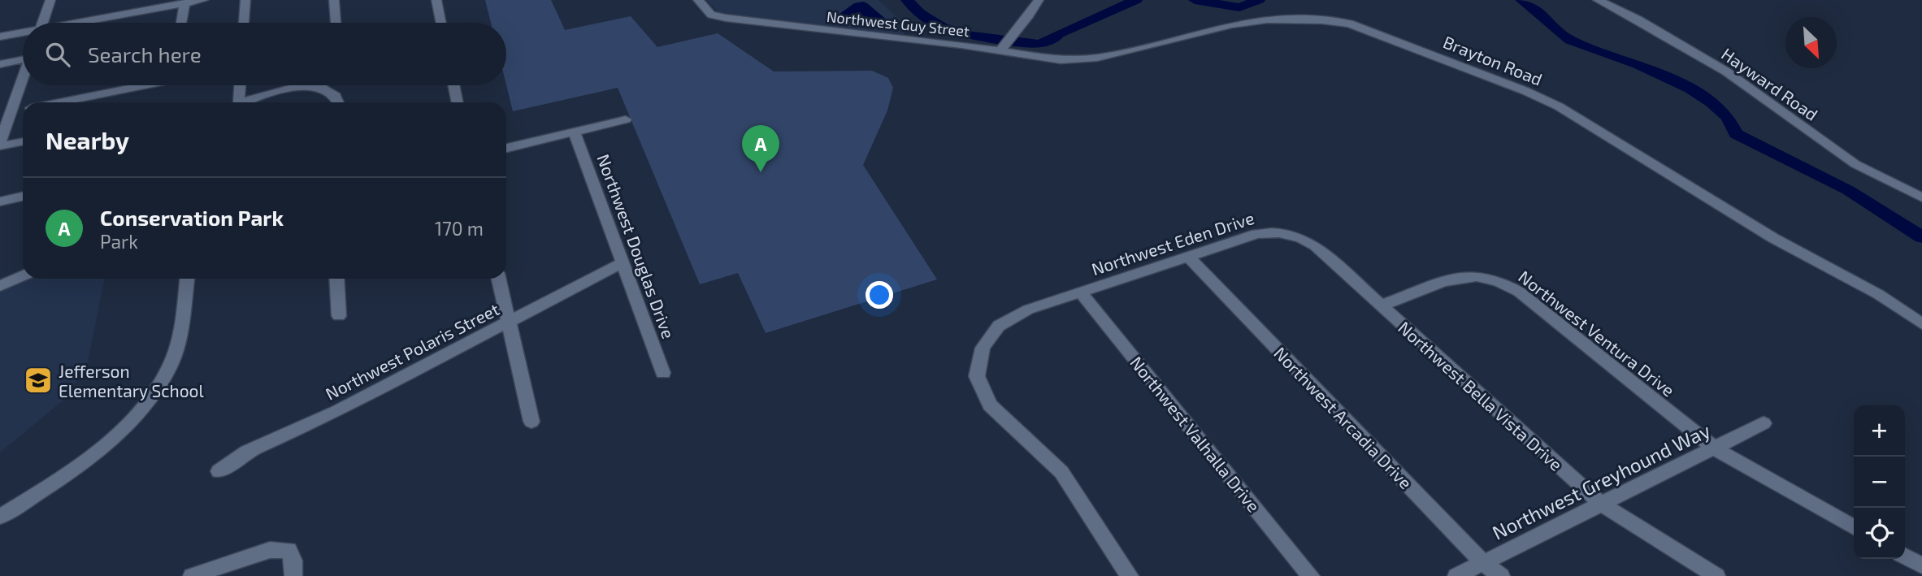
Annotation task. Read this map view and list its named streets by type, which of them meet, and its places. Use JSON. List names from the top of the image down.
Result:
{
  "streets": {
    "street": [
      "Northwest Guy Street",
      "Brayton Road",
      "Hayward Road",
      "Northwest Eden Drive",
      "Northwest Douglas Drive",
      "Northwest Ventura Drive",
      "Northwest Polaris Street",
      "Northwest Bella Vista Drive",
      "Northwest Arcadia Drive",
      "Northwest Valhalla Drive",
      "Northwest Greyhound Way"
    ]
  },
  "crossings": [
    ["Northwest Guy Street", "Brayton Road"],
    ["Northwest Eden Drive", "Northwest Bella Vista Drive"],
    ["Northwest Eden Drive", "Northwest Arcadia Drive"],
    ["Northwest Eden Drive", "Northwest Valhalla Drive"],
    ["Northwest Douglas Drive", "Northwest Polaris Street"],
    ["Northwest Ventura Drive", "Northwest Bella Vista Drive"],
    ["Northwest Ventura Drive", "Northwest Greyhound Way"],
    ["Northwest Bella Vista Drive", "Northwest Greyhound Way"],
    ["Northwest Arcadia Drive", "Northwest Greyhound Way"]
  ],
  "places": {
    "school or university": ["Jefferson Elementary School"]
  },
  "north": "bottom right",
  "page": {
    "search": "Search here",
    "heading": "Nearby",
    "pins": "A",
    "list": [
      {
        "mark": "A",
        "name": "Conservation Park",
        "note": "Park",
        "value": "170 m"
      }
    ],
    "map_buttons": ["+", "−"]
  }
}
